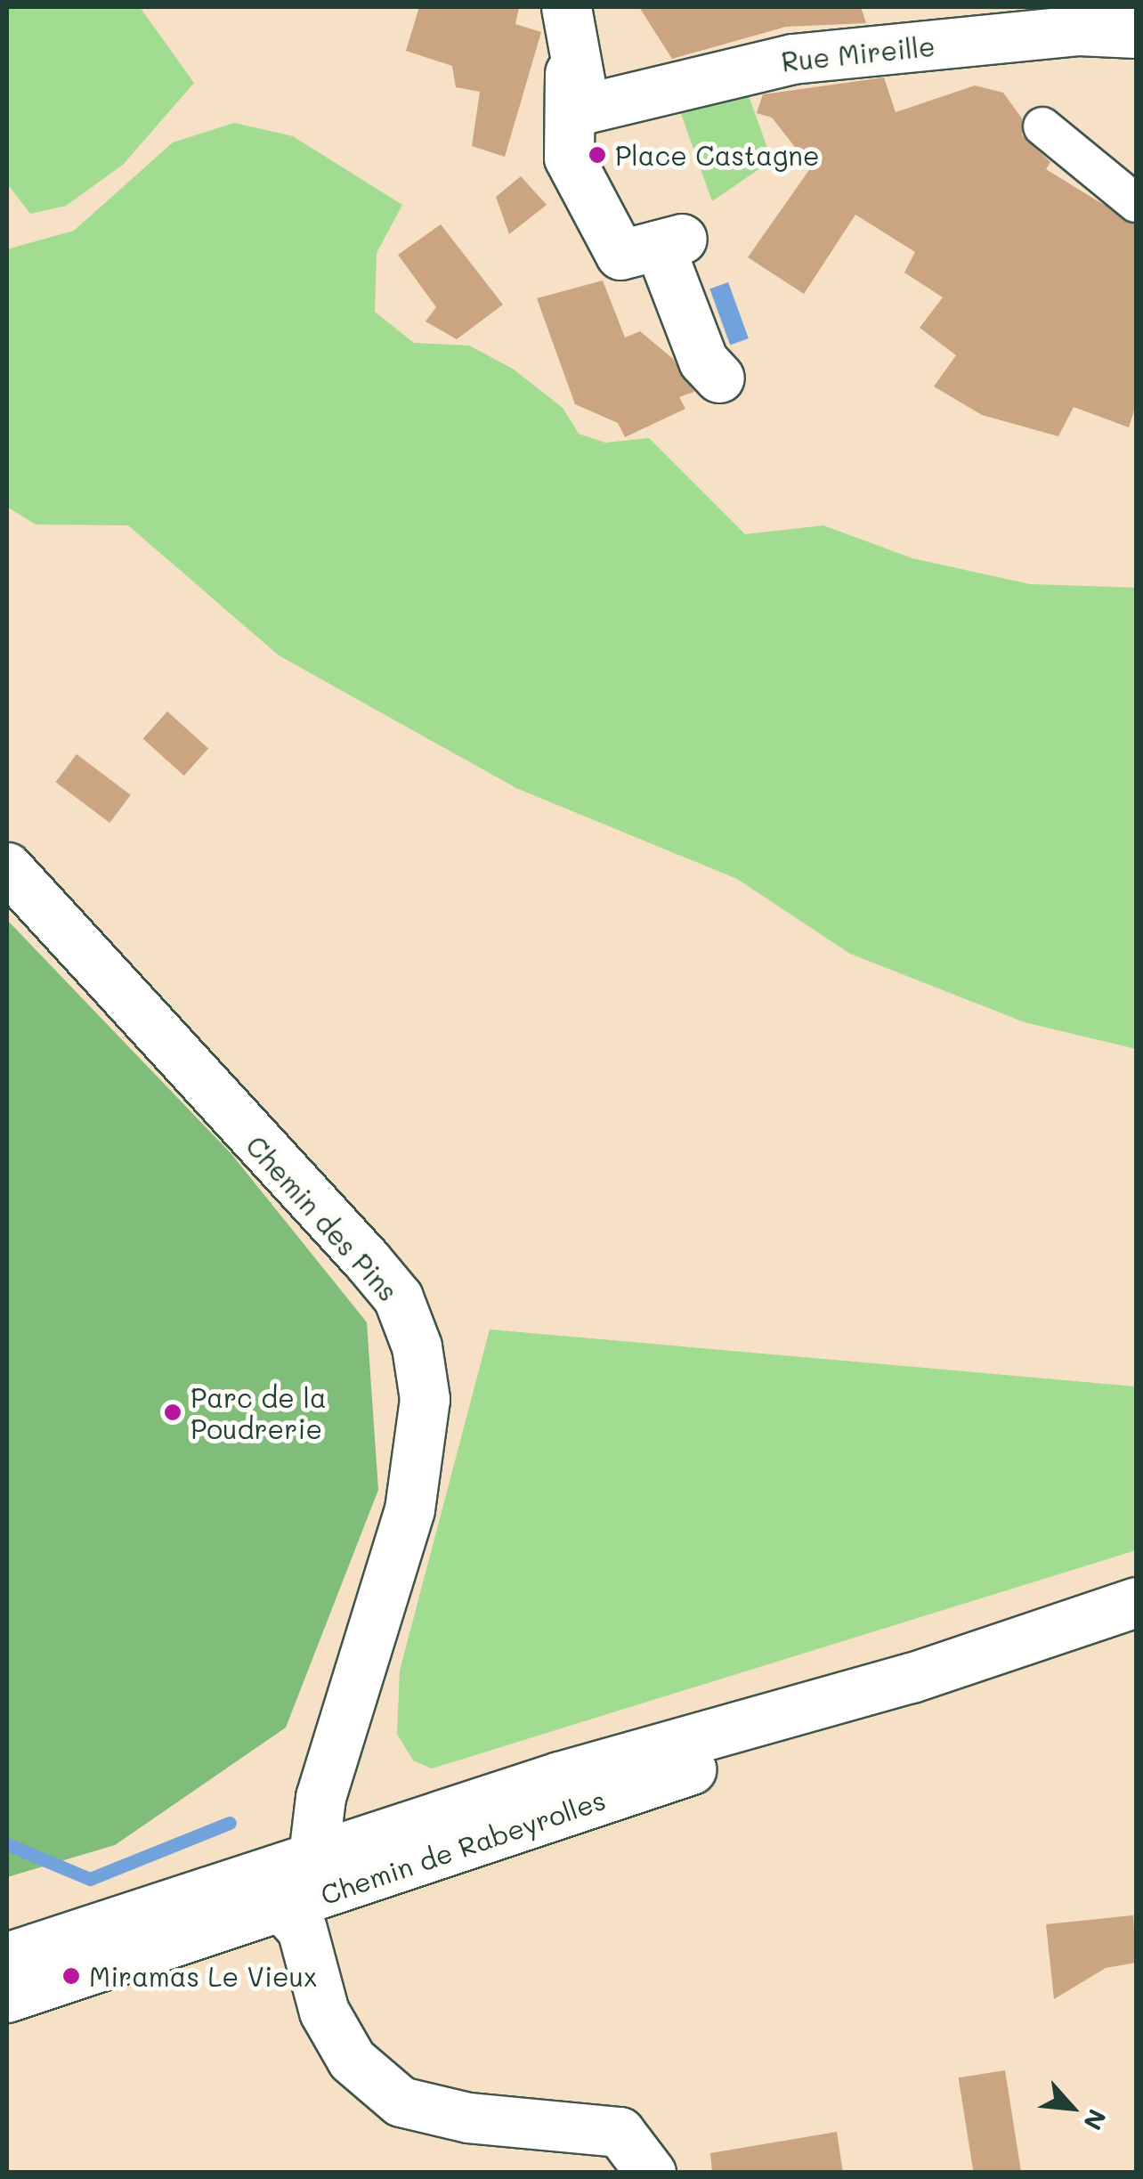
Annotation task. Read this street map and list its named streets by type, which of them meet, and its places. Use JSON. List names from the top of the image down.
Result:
{
  "streets": {
    "street": ["Rue Mireille", "Chemin des Pins", "Chemin de Rabeyrolles"]
  },
  "crossings": [
    ["Chemin des Pins", "Chemin de Rabeyrolles"]
  ],
  "places": ["Place Castagne", "Parc de la Poudrerie", "Miramas Le Vieux"],
  "north": "bottom right"
}
